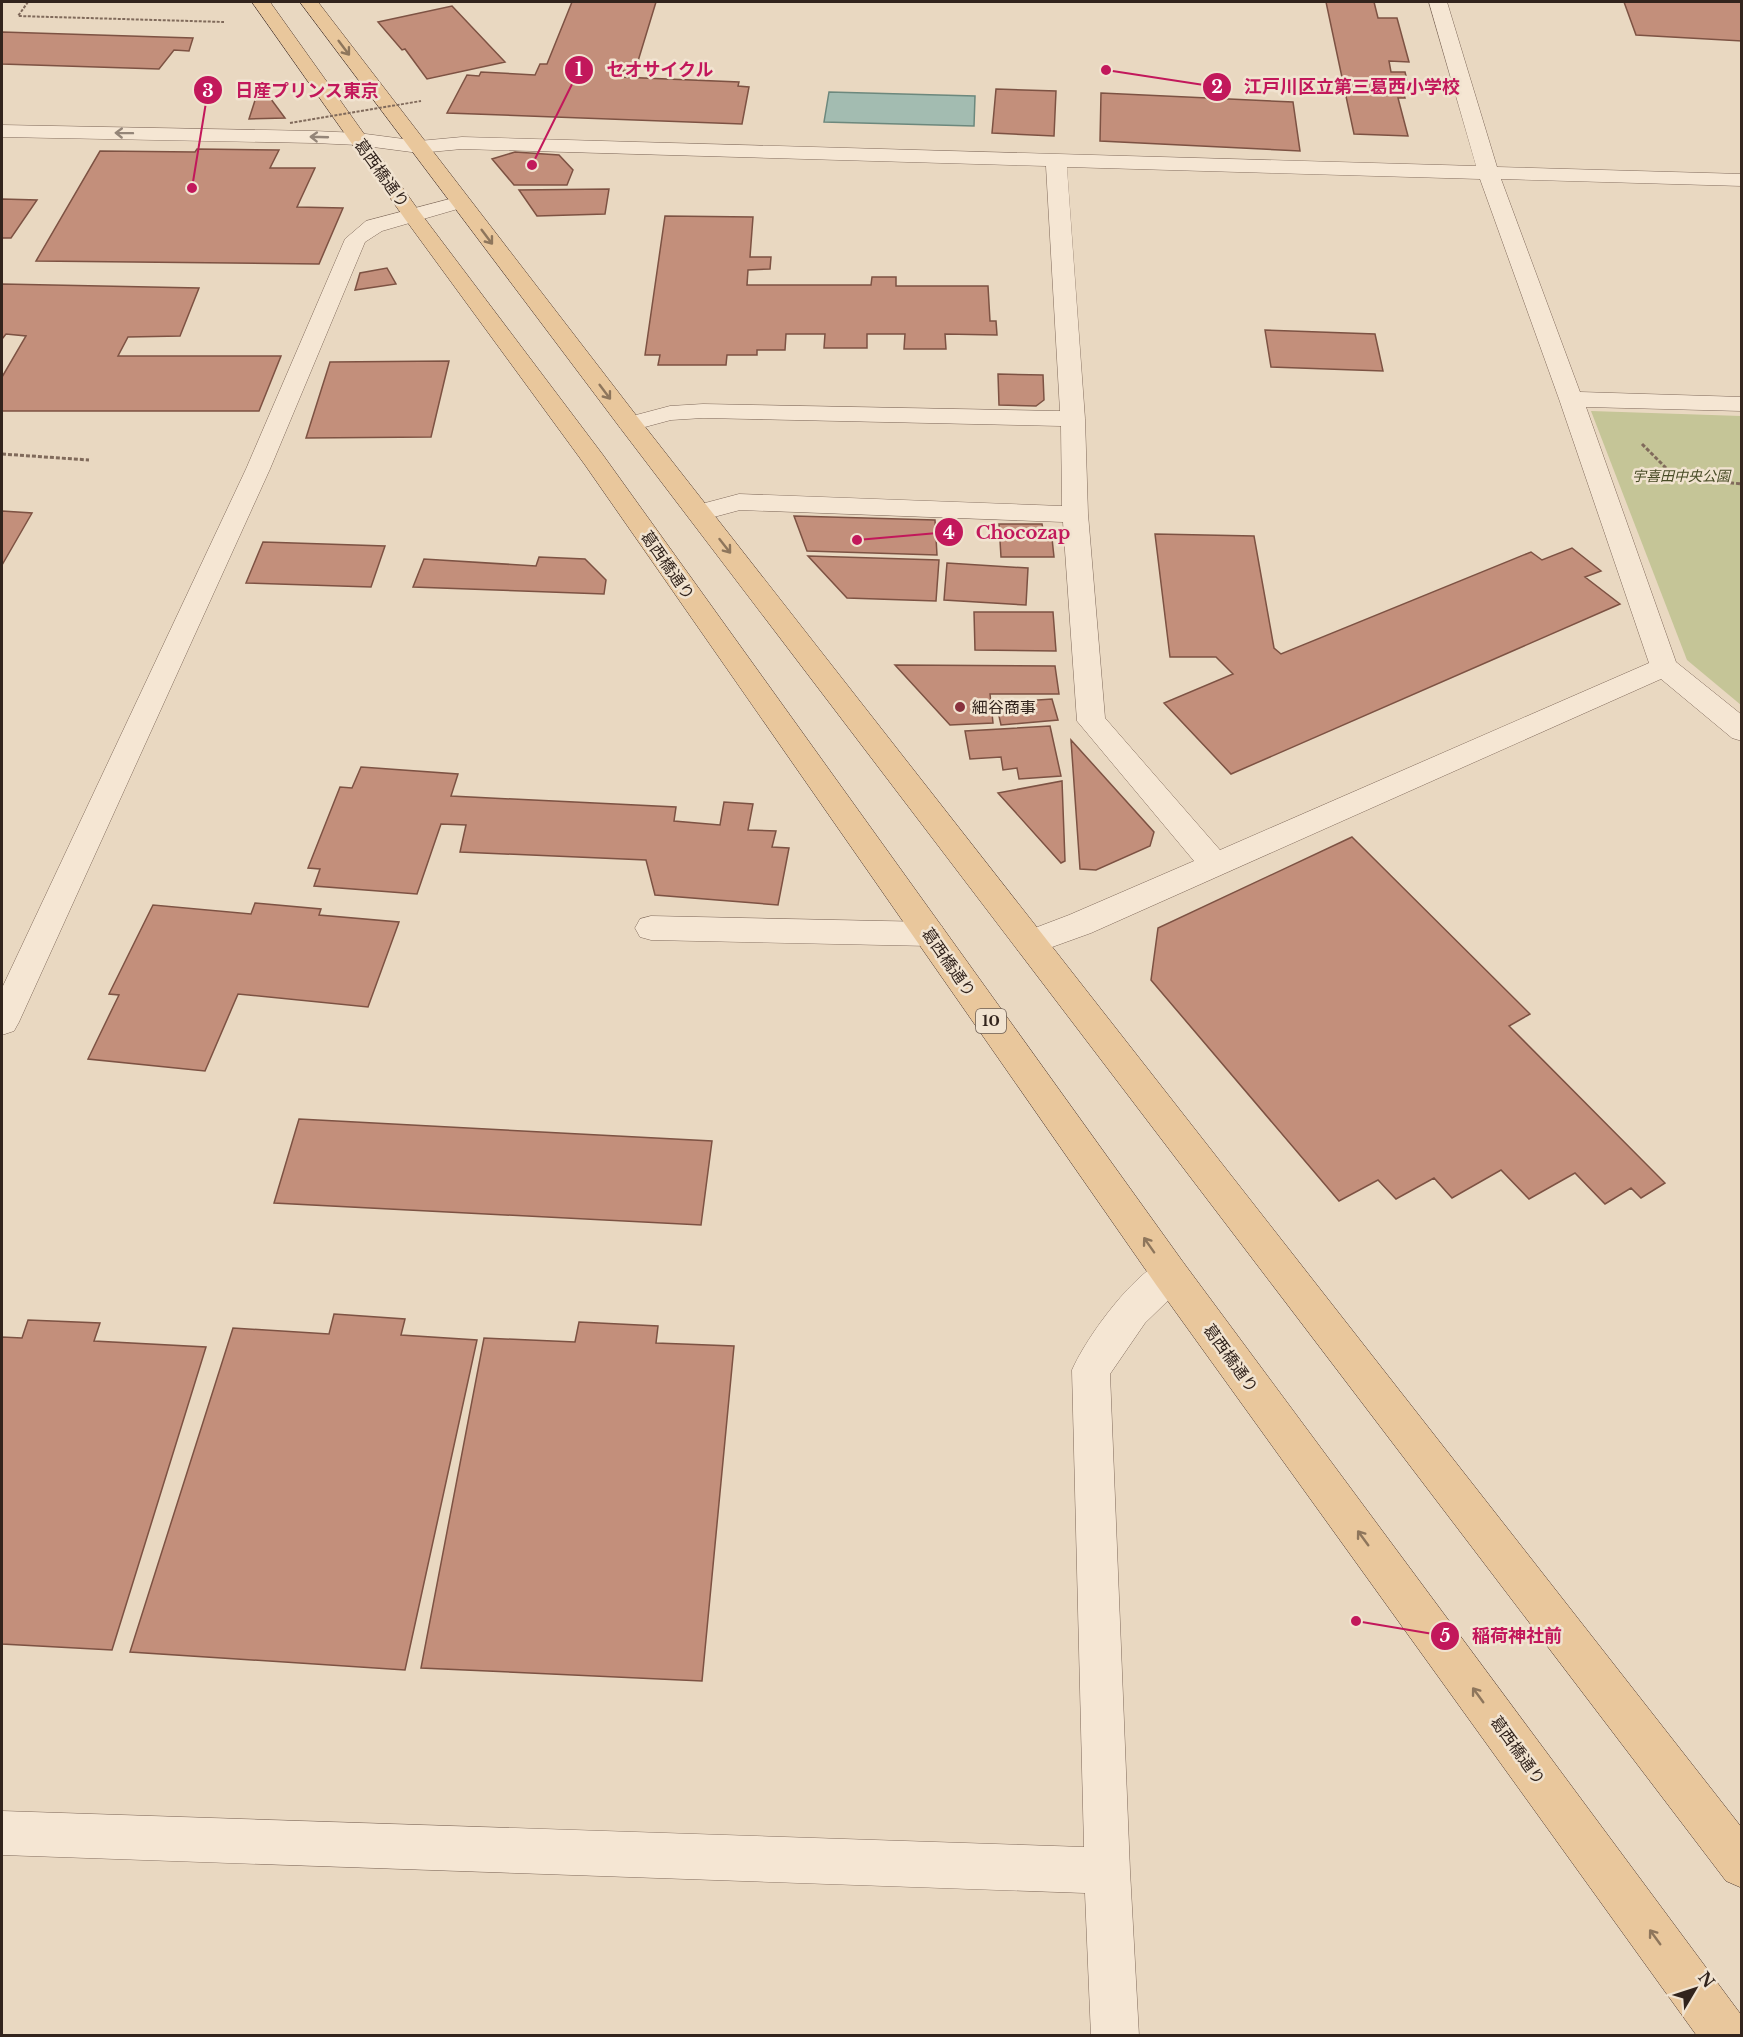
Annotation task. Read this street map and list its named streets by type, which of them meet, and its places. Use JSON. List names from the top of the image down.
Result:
{
  "streets": {
    "main road": ["葛西橋通り", "10"]
  },
  "parks": ["宇喜田中央公園"],
  "places": [
    "江戸川区立第三葛西小学校",
    "セオサイクル",
    "日産プリンス東京",
    "Chocozap",
    "細谷商事",
    "稲荷神社前"
  ],
  "north": "top right"
}
